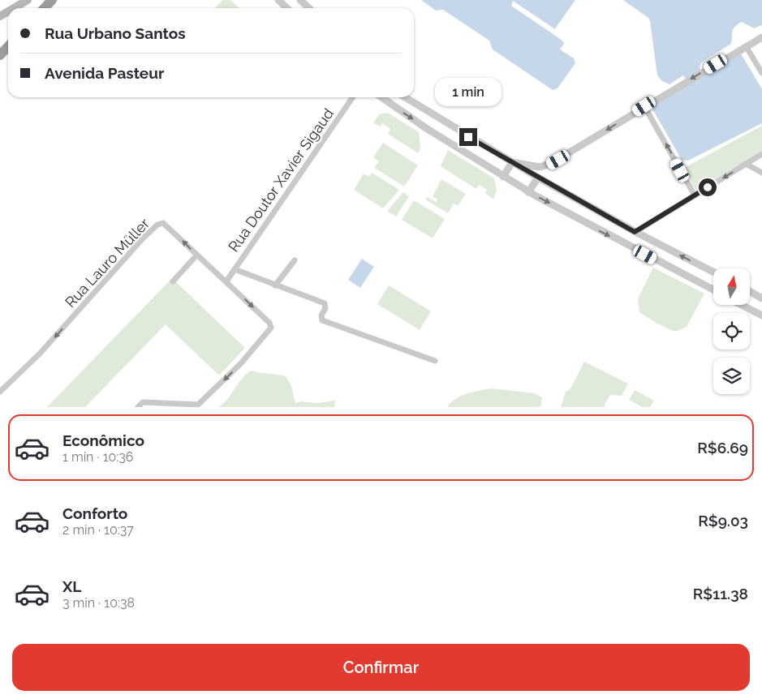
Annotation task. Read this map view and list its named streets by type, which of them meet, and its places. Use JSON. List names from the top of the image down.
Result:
{
  "streets": {
    "street": ["Rua Doutor Xavier Sigaud", "Rua Lauro Müller"]
  },
  "crossings": [
    ["Rua Doutor Xavier Sigaud", "Rua Lauro Müller"]
  ],
  "north": "top",
  "page": {
    "banner": ["Rua Urbano Santos", "Avenida Pasteur"],
    "bubble": "1 min",
    "list": [
      {
        "name": "Econômico",
        "note": "1 min · 10:36",
        "value": "R$6.69"
      },
      {
        "name": "Conforto",
        "note": "2 min · 10:37",
        "value": "R$9.03"
      },
      {
        "name": "XL",
        "note": "3 min · 10:38",
        "value": "R$11.38"
      }
    ],
    "buttons": "Confirmar"
  }
}
